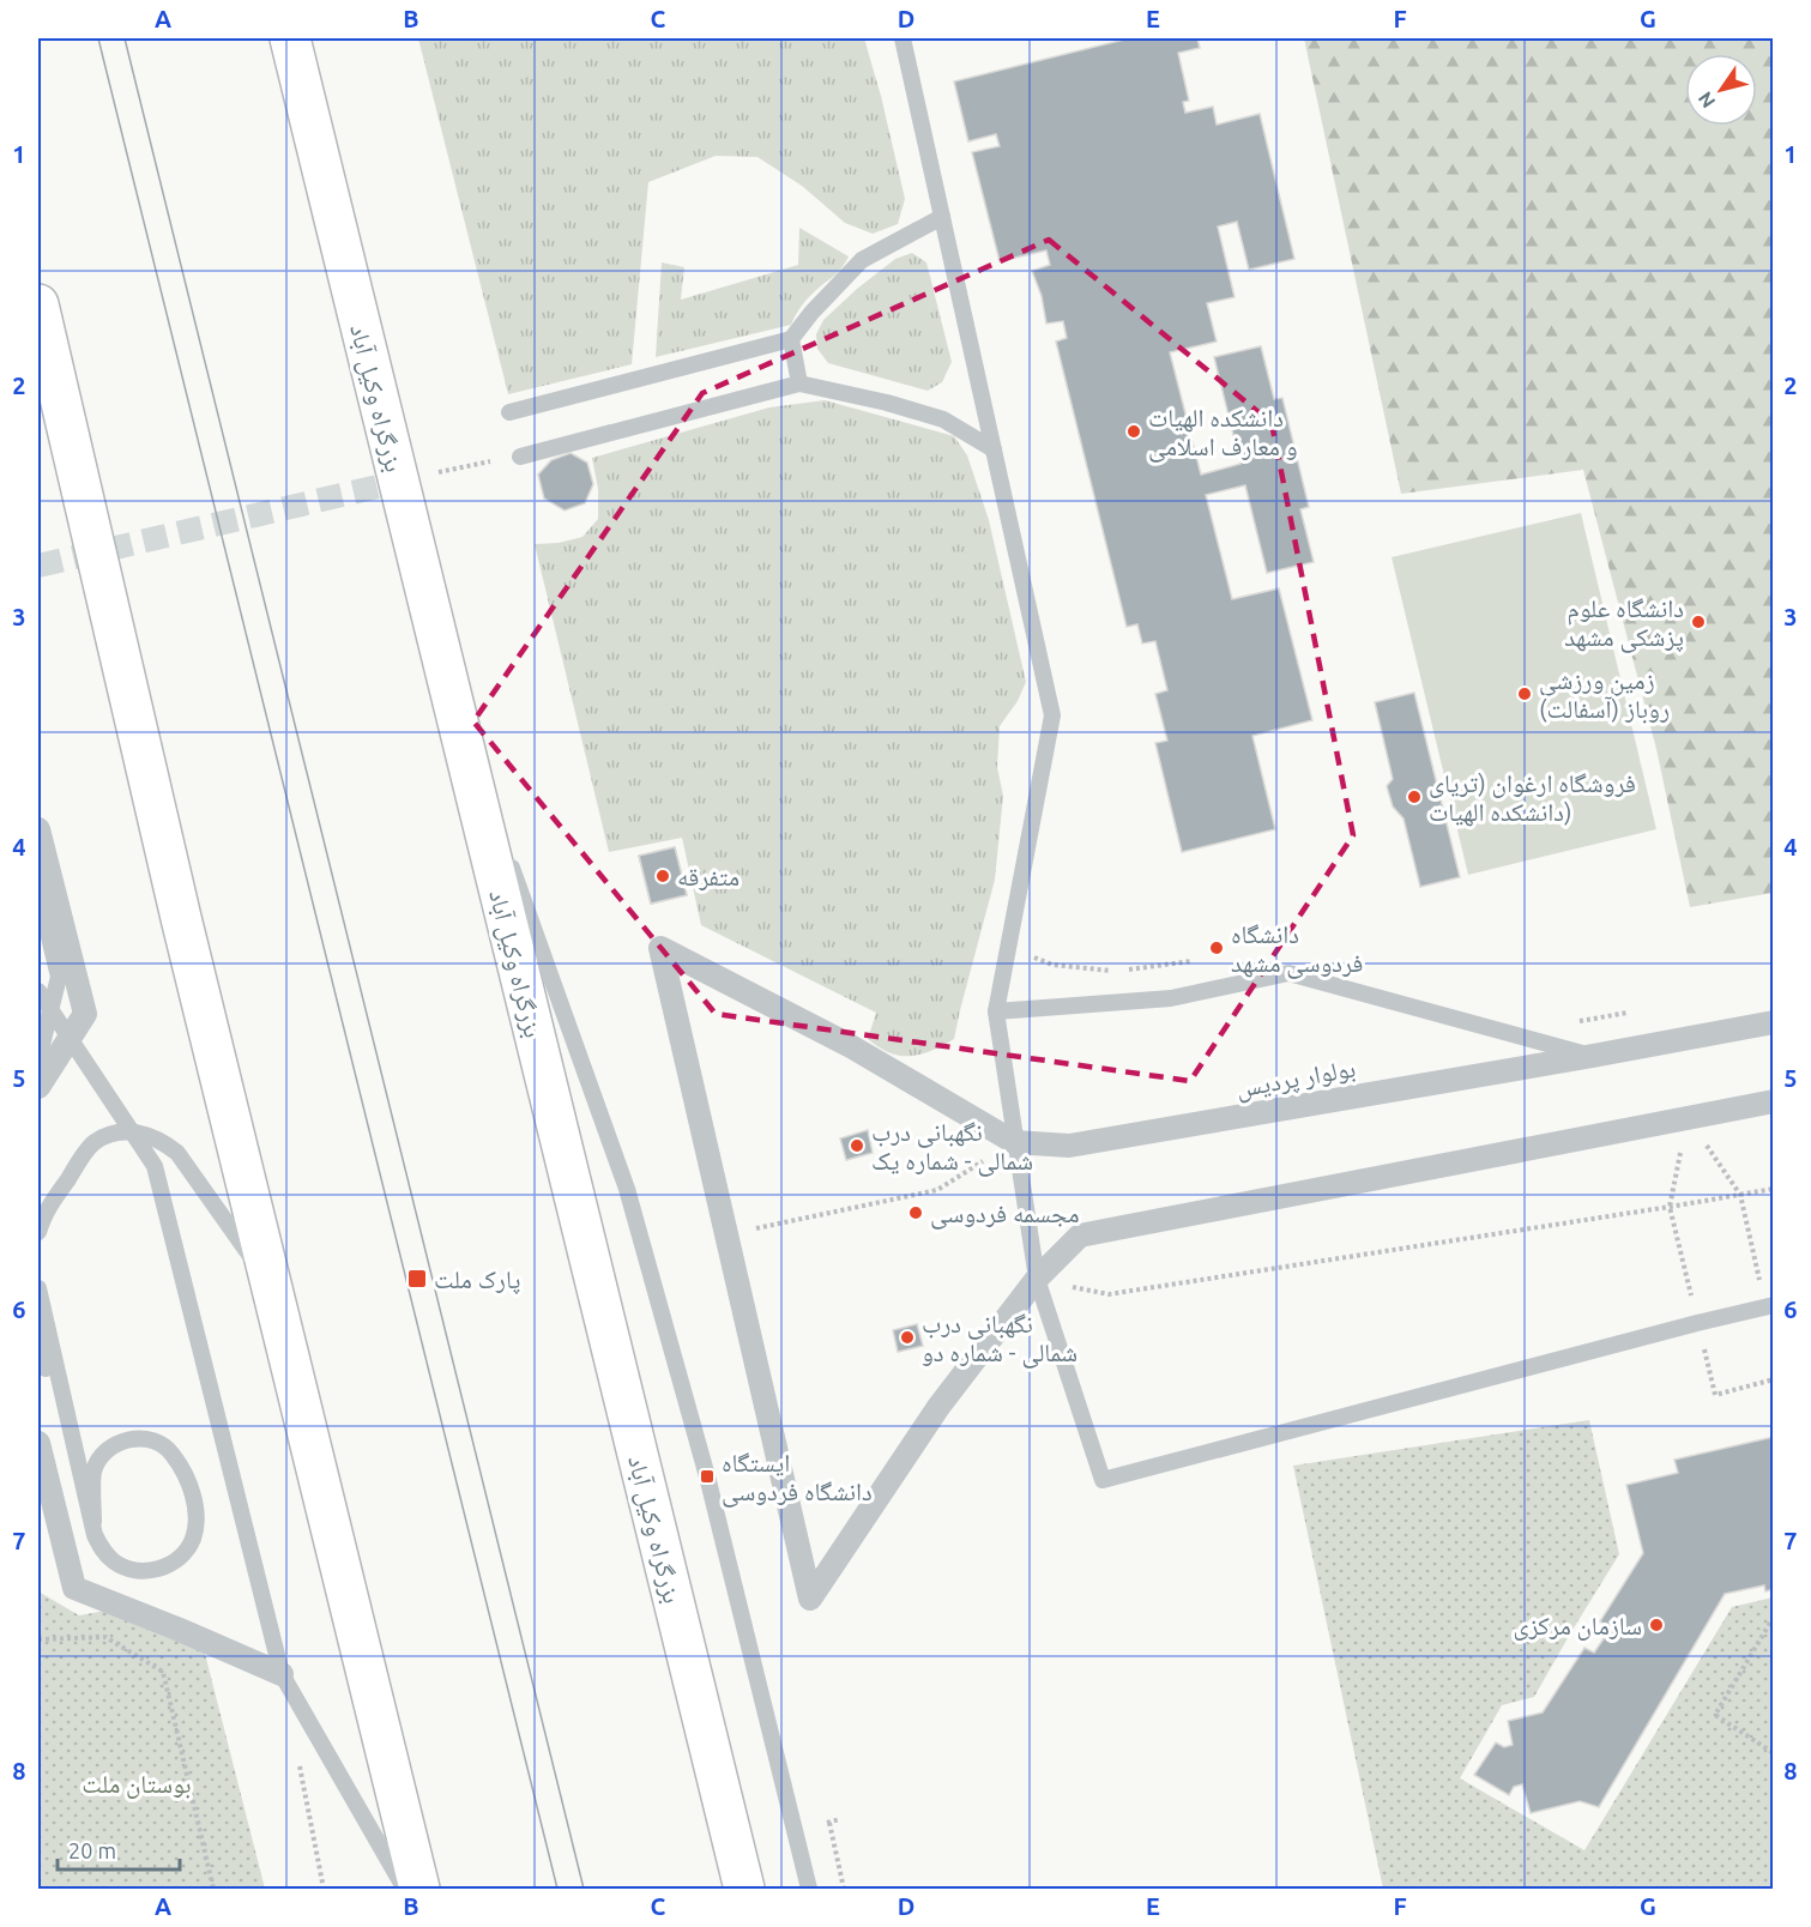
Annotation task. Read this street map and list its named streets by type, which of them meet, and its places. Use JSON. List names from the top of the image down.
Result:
{
  "streets": {
    "highway": ["بزرگراه وکیل آباد"],
    "street": ["بولوار پردیس"]
  },
  "parks": ["بوستان ملت"],
  "places": {
    "other": [
      "دانشکده الهیات و معارف اسلامی",
      "دانشگاه علوم پزشکی مشهد",
      "زمین ورزشی روباز (آسفالت)",
      "فروشگاه ارغوان (تریای دانشکده الهیات)",
      "متفرقه",
      "دانشگاه فردوسی مشهد",
      "نگهبانی درب شمالی - شماره یک",
      "مجسمه فردوسی",
      "نگهبانی درب شمالی - شماره دو",
      "سازمان مرکزی"
    ],
    "transit": ["پارک ملت", "ایستگاه دانشگاه فردوسی"]
  },
  "scale_bar": "20 m",
  "north": "bottom left",
  "grid": {
    "columns": [
      "A",
      "B",
      "C",
      "D",
      "E",
      "F",
      "G"
    ],
    "rows": [
      "1",
      "2",
      "3",
      "4",
      "5",
      "6",
      "7",
      "8"
    ]
  }
}
